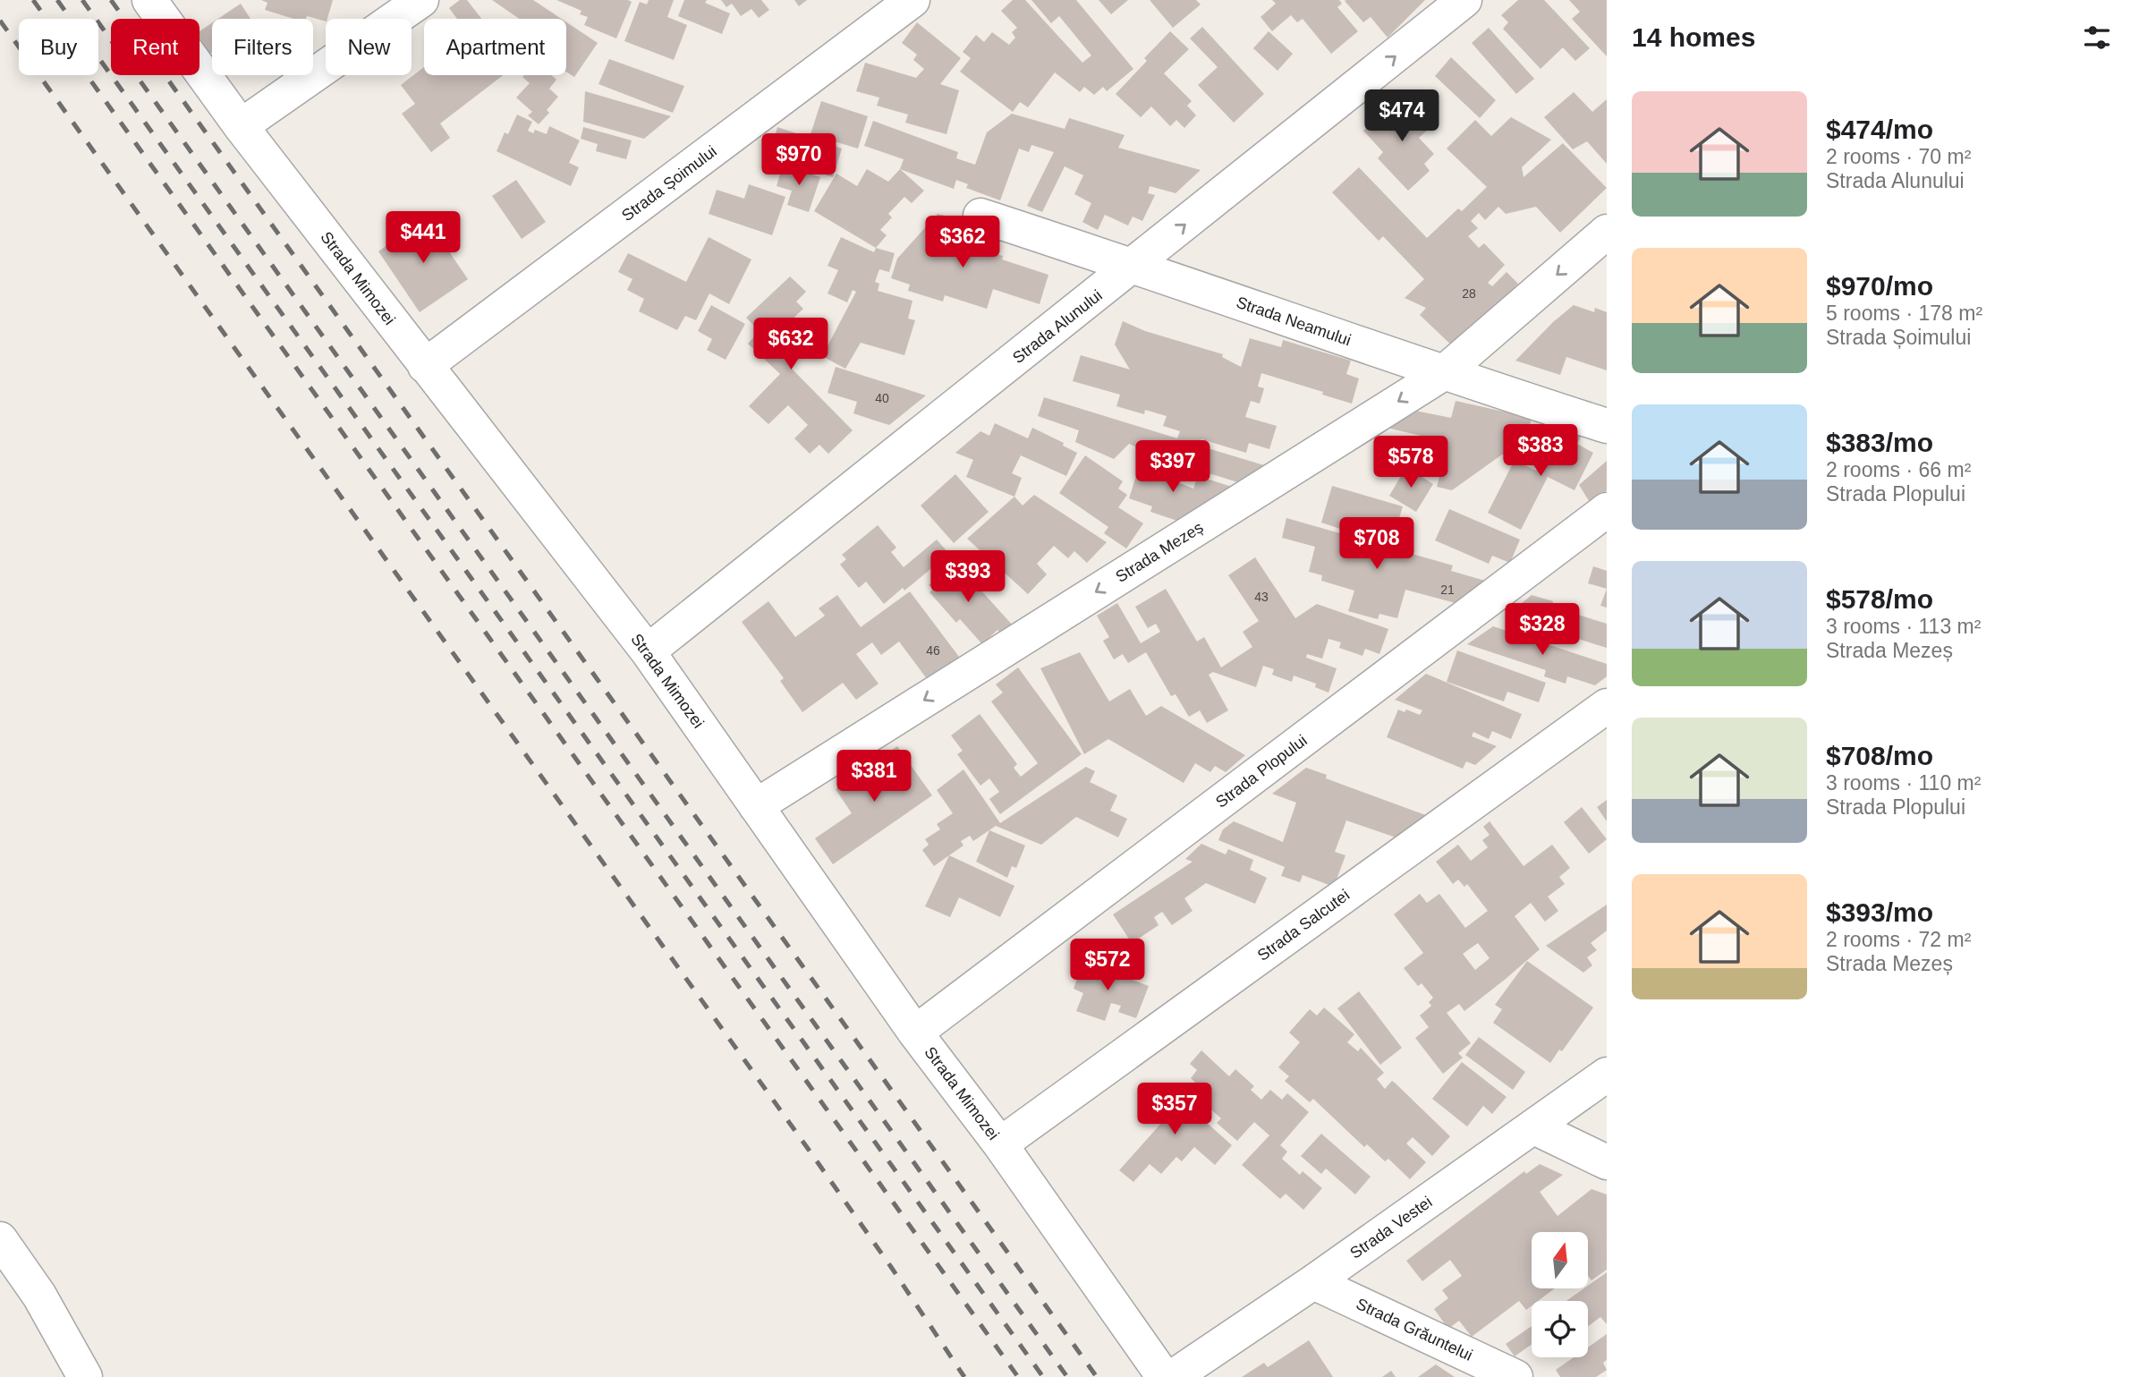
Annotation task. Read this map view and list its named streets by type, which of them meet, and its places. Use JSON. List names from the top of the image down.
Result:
{
  "streets": {
    "street": [
      "Strada Șoimului",
      "Strada Mimozei",
      "Strada Neamului",
      "Strada Alunului",
      "Strada Mezeș",
      "Strada Plopului",
      "Strada Salcutei",
      "Strada Vestei",
      "Strada Grăuntelui"
    ]
  },
  "crossings": [
    ["Strada Șoimului", "Strada Mimozei"],
    ["Strada Mimozei", "Strada Alunului"],
    ["Strada Mimozei", "Strada Mezeș"],
    ["Strada Mimozei", "Strada Plopului"],
    ["Strada Mimozei", "Strada Salcutei"],
    ["Strada Neamului", "Strada Alunului"],
    ["Strada Neamului", "Strada Mezeș"],
    ["Strada Vestei", "Strada Grăuntelui"]
  ],
  "one_way": ["Strada Alunului", "Strada Mezeș"],
  "house_numbers": [
    "28",
    "40",
    "21",
    "43",
    "46"
  ],
  "north": "top",
  "page": {
    "heading": "14 homes",
    "chip": [
      "Buy",
      "Rent",
      "Filters",
      "New",
      "Apartment"
    ],
    "list": [
      {
        "name": "$474/mo",
        "note": "2 rooms · 70 m² · Strada Alunului"
      },
      {
        "name": "$970/mo",
        "note": "5 rooms · 178 m² · Strada Șoimului"
      },
      {
        "name": "$383/mo",
        "note": "2 rooms · 66 m² · Strada Plopului"
      },
      {
        "name": "$578/mo",
        "note": "3 rooms · 113 m² · Strada Mezeș"
      },
      {
        "name": "$708/mo",
        "note": "3 rooms · 110 m² · Strada Plopului"
      },
      {
        "name": "$393/mo",
        "note": "2 rooms · 72 m² · Strada Mezeș"
      }
    ],
    "price": [
      "$474",
      "$970",
      "$441",
      "$362",
      "$632",
      "$383",
      "$578",
      "$397",
      "$708",
      "$393",
      "$328",
      "$381",
      "$572",
      "$357"
    ]
  }
}
